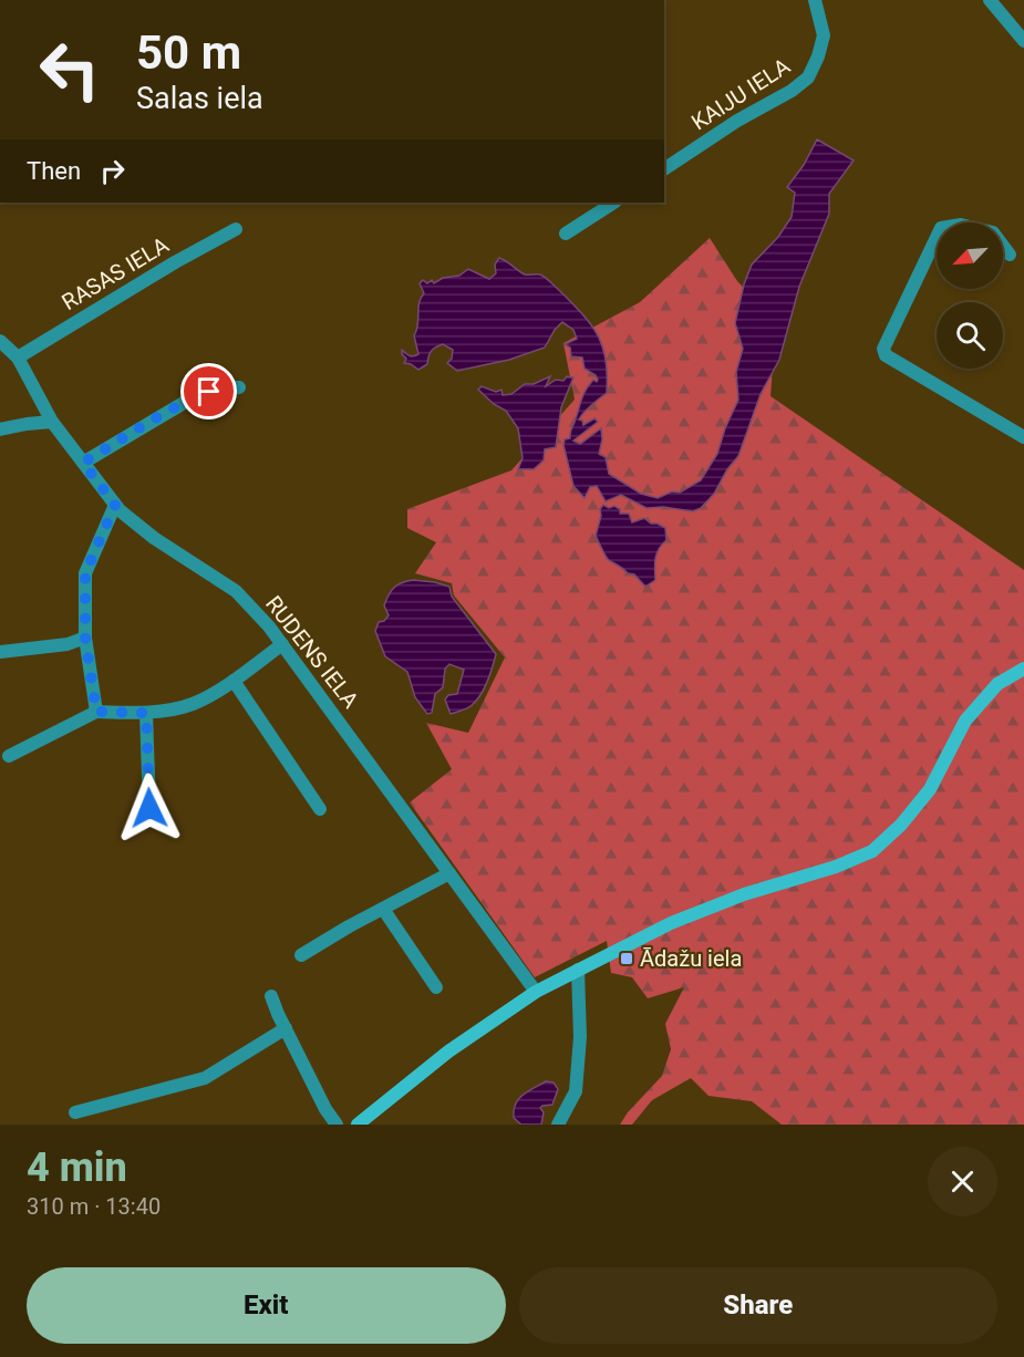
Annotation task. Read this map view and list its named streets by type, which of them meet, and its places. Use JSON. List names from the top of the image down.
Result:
{
  "streets": {
    "street": ["KAIJU IELA", "RASAS IELA", "RUDENS IELA"]
  },
  "crossings": [
    ["RASAS IELA", "RUDENS IELA"]
  ],
  "places": {
    "transit": ["Ādažu iela"]
  },
  "north": "bottom left",
  "page": {
    "turn": ["50 m", "Salas iela"],
    "then": "Then",
    "heading": ["4 min", "310 m · 13:40"],
    "buttons": ["Exit", "Share"]
  }
}
